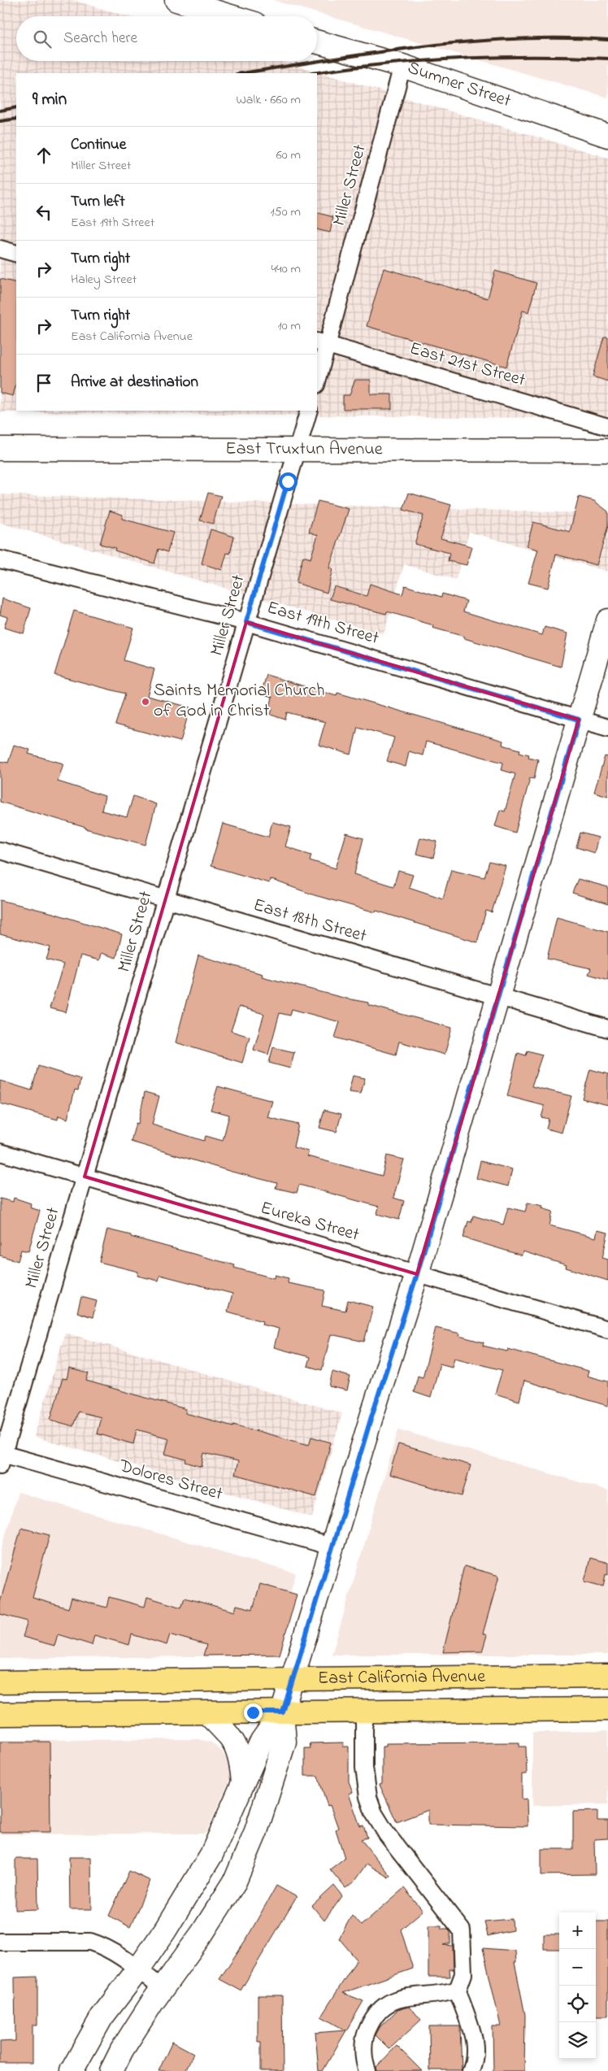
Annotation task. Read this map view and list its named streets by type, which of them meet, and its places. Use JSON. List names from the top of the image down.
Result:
{
  "streets": {
    "main road": ["East California Avenue"],
    "street": [
      "Sumner Street",
      "Miller Street",
      "East 21st Street",
      "East Truxtun Avenue",
      "East 19th Street",
      "East 18th Street",
      "Eureka Street",
      "Dolores Street"
    ]
  },
  "crossings": [
    ["Sumner Street", "Miller Street"],
    ["Miller Street", "East 21st Street"],
    ["Miller Street", "East Truxtun Avenue"],
    ["Miller Street", "East 19th Street"],
    ["Miller Street", "East 18th Street"],
    ["Miller Street", "Eureka Street"],
    ["Miller Street", "Dolores Street"]
  ],
  "places": ["Saints Memorial Church of God in Christ"],
  "page": {
    "search": "Search here",
    "heading": ["9 min", "Walk · 660 m"],
    "list": [
      ["Continue", "Miller Street", "60 m"],
      ["Turn left", "East 19th Street", "150 m"],
      ["Turn right", "Haley Street", "440 m"],
      ["Turn right", "East California Avenue", "10 m"],
      "Arrive at destination"
    ],
    "map_buttons": ["+", "−"]
  }
}
